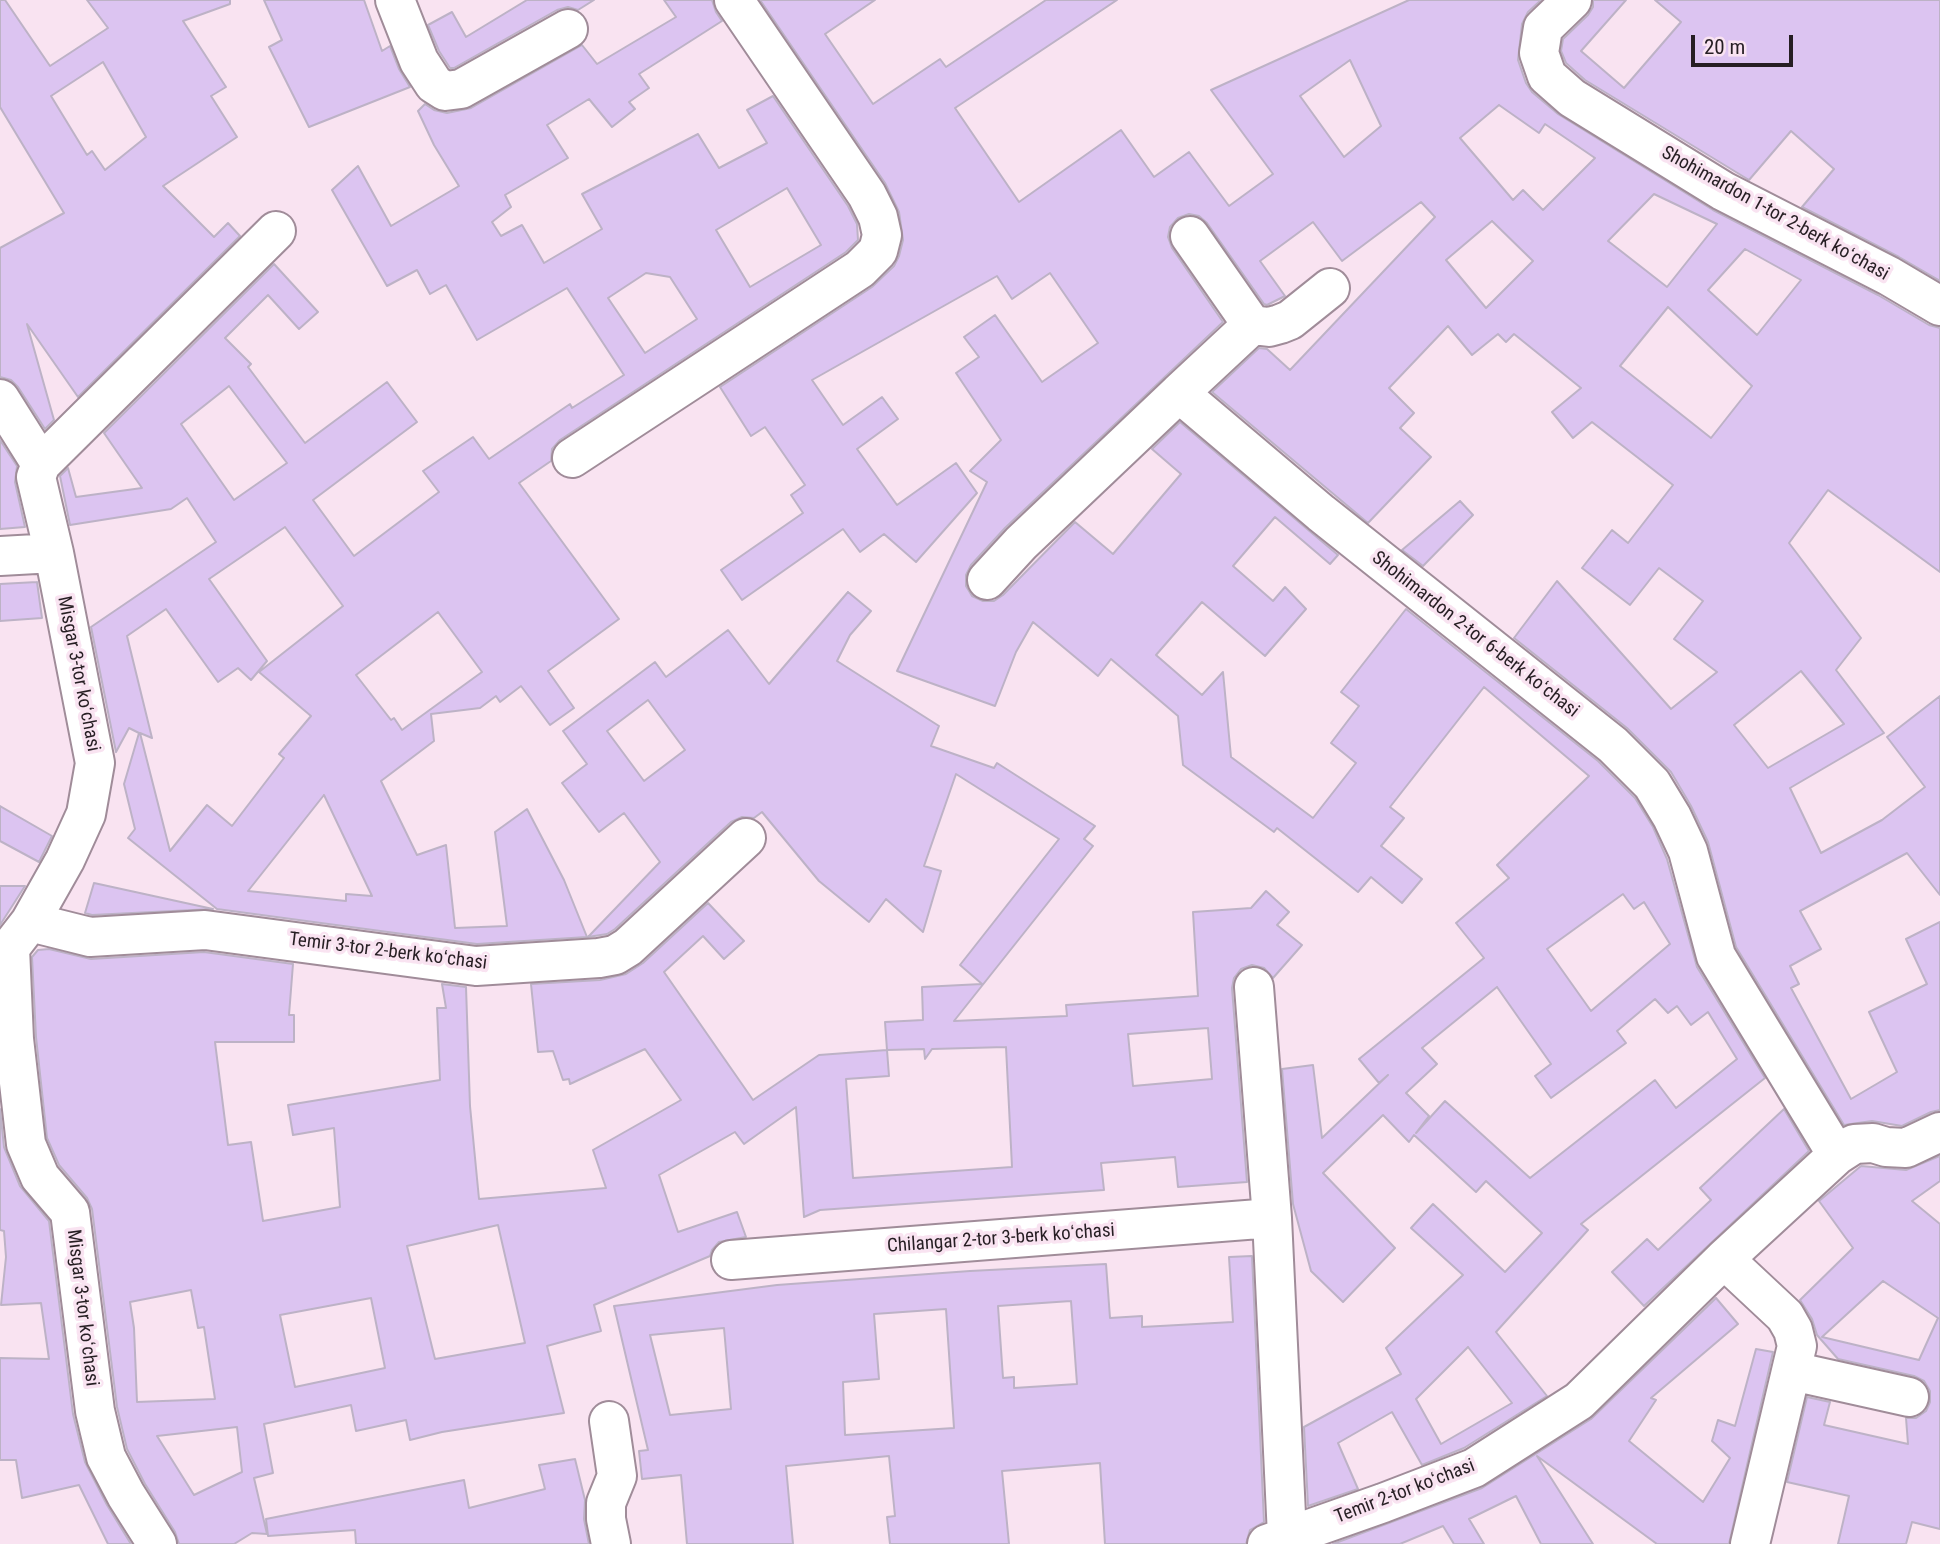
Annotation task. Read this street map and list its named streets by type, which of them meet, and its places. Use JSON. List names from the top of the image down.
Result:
{
  "streets": {
    "street": [
      "Shohimardon 1-tor 2-berk koʻchasi",
      "Shohimardon 2-tor 6-berk koʻchasi",
      "Misgar 3-tor koʻchasi",
      "Temir 3-tor 2-berk koʻchasi",
      "Chilangar 2-tor 3-berk koʻchasi",
      "Temir 2-tor koʻchasi"
    ]
  },
  "crossings": [
    ["Shohimardon 2-tor 6-berk koʻchasi", "Temir 2-tor koʻchasi"],
    ["Misgar 3-tor koʻchasi", "Temir 3-tor 2-berk koʻchasi"]
  ],
  "scale_bar": "20 m"
}
